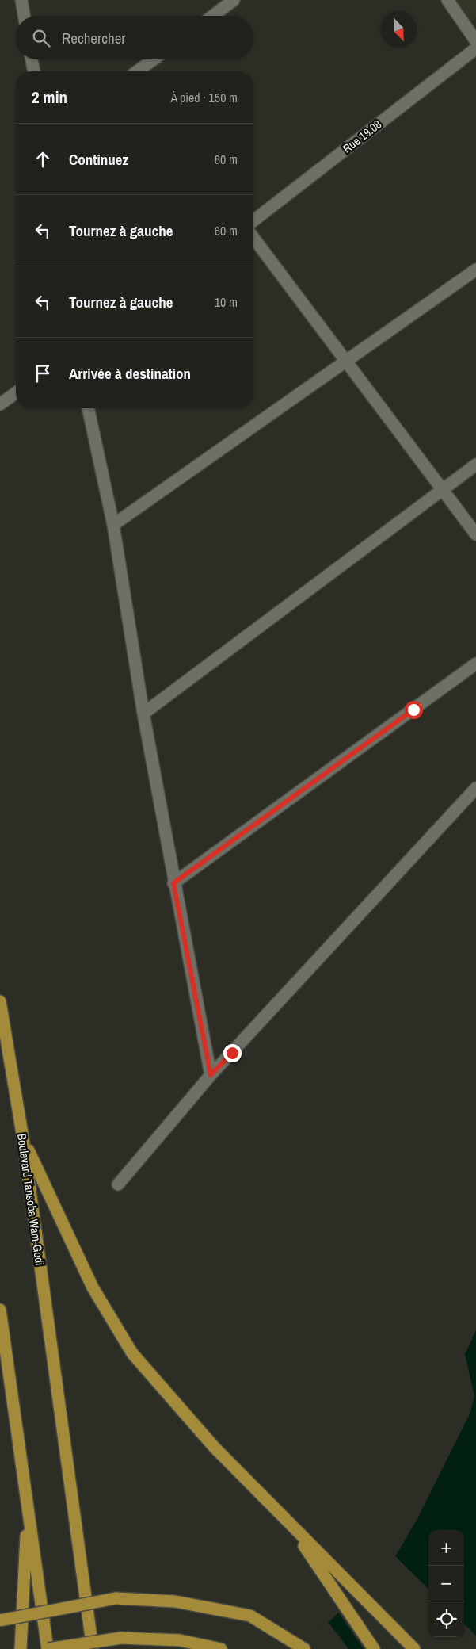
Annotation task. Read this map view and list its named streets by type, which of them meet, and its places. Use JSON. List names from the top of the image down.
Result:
{
  "streets": {
    "main road": ["Boulevard Tansoba Wam-Godi"],
    "street": ["Rue 19.08"]
  },
  "north": "bottom right",
  "page": {
    "search": "Rechercher",
    "heading": ["2 min", "À pied · 150 m"],
    "list": [
      ["Continuez", "80 m"],
      ["Tournez à gauche", "60 m"],
      ["Tournez à gauche", "10 m"],
      "Arrivée à destination"
    ],
    "map_buttons": ["+", "−"]
  }
}
